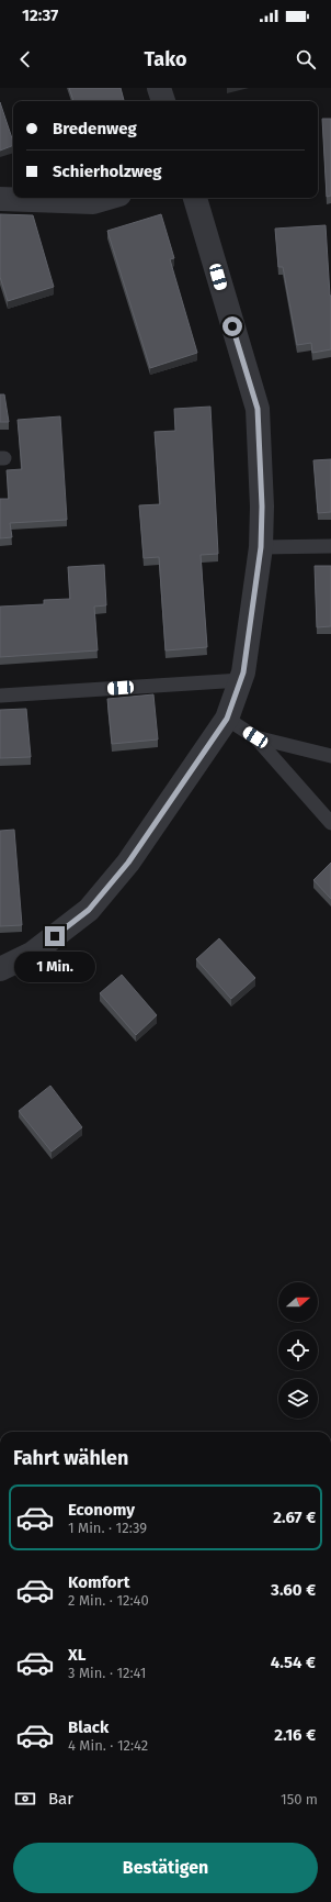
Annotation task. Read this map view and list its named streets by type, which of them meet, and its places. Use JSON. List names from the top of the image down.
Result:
{
  "north": "right",
  "page": {
    "status": "12:37",
    "header": "Tako",
    "banner": ["Bredenweg", "Schierholzweg"],
    "bubble": "1 Min.",
    "heading": "Fahrt wählen",
    "list": [
      {
        "name": "Economy",
        "note": "1 Min. · 12:39",
        "value": "2.67 €"
      },
      {
        "name": "Komfort",
        "note": "2 Min. · 12:40",
        "value": "3.60 €"
      },
      {
        "name": "XL",
        "note": "3 Min. · 12:41",
        "value": "4.54 €"
      },
      {
        "name": "Black",
        "note": "4 Min. · 12:42",
        "value": "2.16 €"
      }
    ],
    "pay": ["Bar", "150 m"],
    "buttons": "Bestätigen"
  }
}
